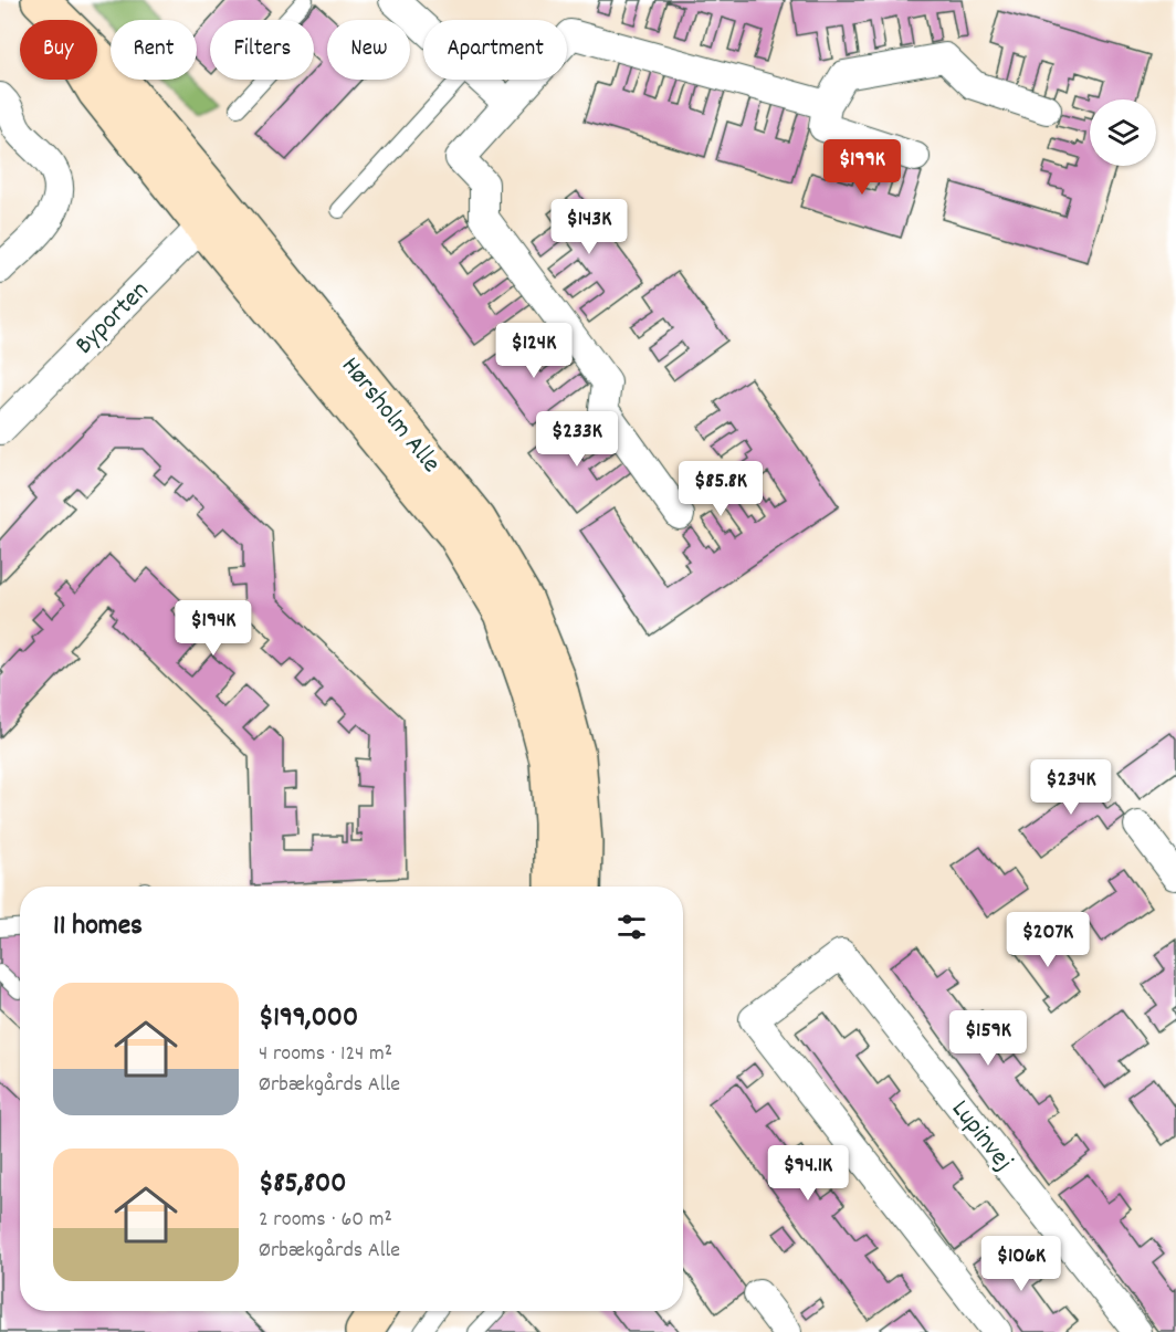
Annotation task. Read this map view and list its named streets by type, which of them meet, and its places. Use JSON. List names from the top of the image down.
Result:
{
  "streets": {
    "main road": ["Hørsholm Alle"],
    "street": ["Byporten", "Lupinvej"]
  },
  "crossings": [
    ["Byporten", "Hørsholm Alle"]
  ],
  "page": {
    "chip": [
      "Buy",
      "Rent",
      "Filters",
      "New",
      "Apartment"
    ],
    "price": [
      "$199K",
      "$143K",
      "$124K",
      "$233K",
      "$85.8K",
      "$194K",
      "$234K",
      "$207K",
      "$159K",
      "$94.1K",
      "$106K"
    ],
    "heading": "11 homes",
    "list": [
      {
        "name": "$199,000",
        "note": "4 rooms · 124 m² · Ørbækgårds Alle"
      },
      {
        "name": "$85,800",
        "note": "2 rooms · 60 m² · Ørbækgårds Alle"
      }
    ]
  }
}
